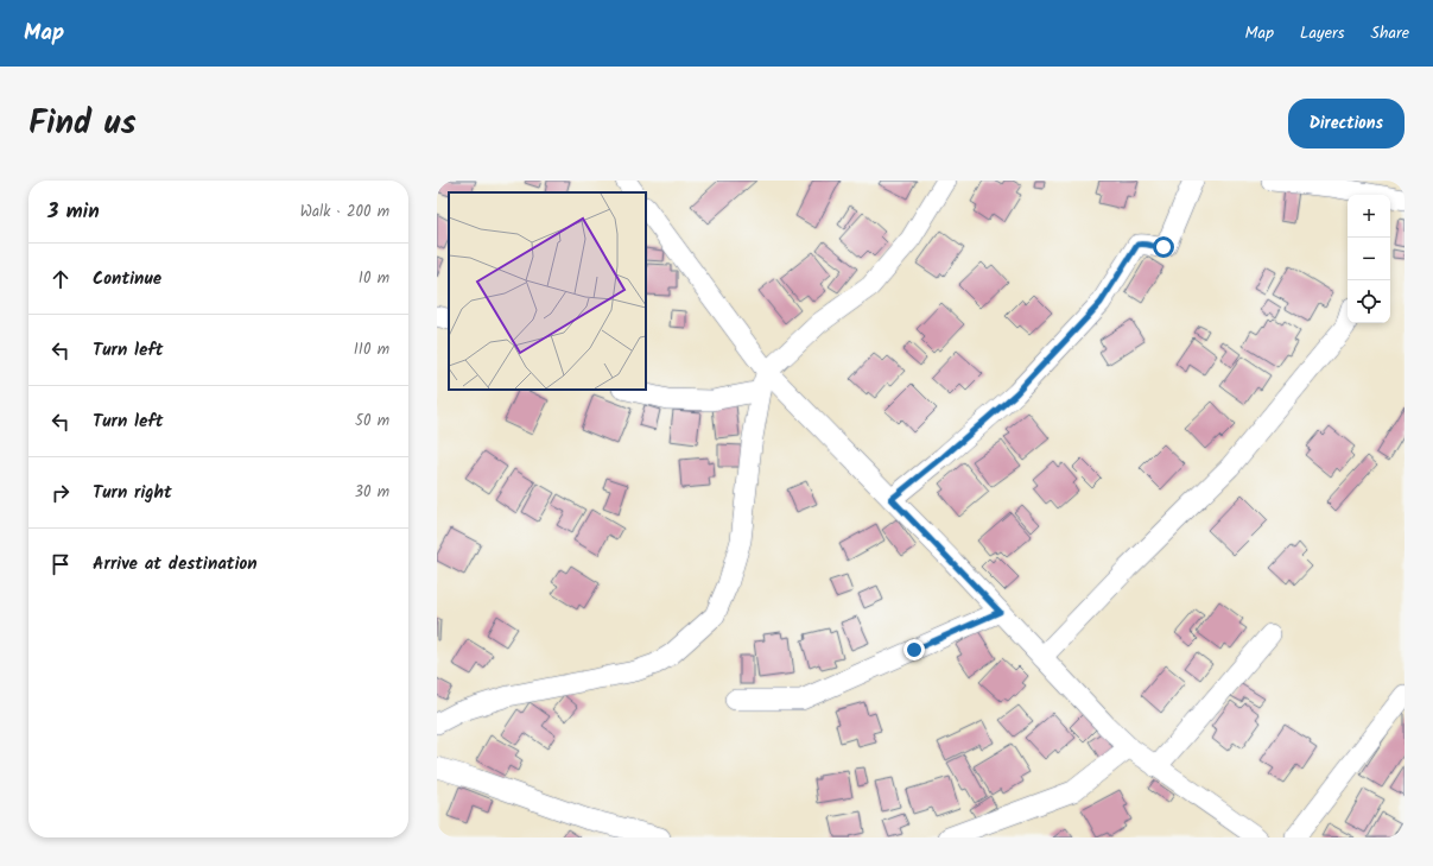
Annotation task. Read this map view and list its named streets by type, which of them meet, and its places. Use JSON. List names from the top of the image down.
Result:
{
  "page": {
    "header": "Map",
    "nav": ["Map", "Layers", "Share"],
    "title": "Find us",
    "buttons": "Directions",
    "heading": ["3 min", "Walk · 200 m"],
    "map_buttons": ["+", "−"],
    "list": [
      ["Continue", "10 m"],
      ["Turn left", "110 m"],
      ["Turn left", "50 m"],
      ["Turn right", "30 m"],
      "Arrive at destination"
    ]
  }
}
